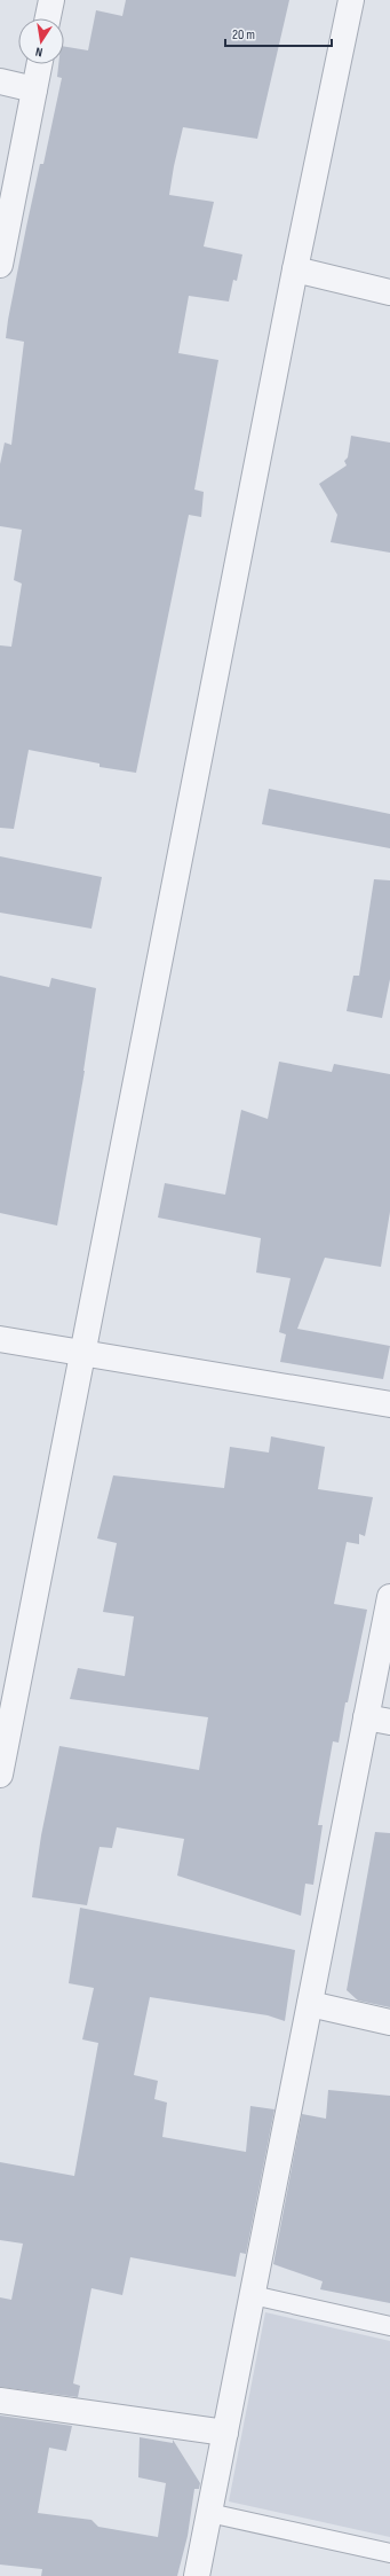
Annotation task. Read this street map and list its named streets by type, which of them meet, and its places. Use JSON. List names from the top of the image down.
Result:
{
  "scale_bar": "20 m",
  "north": "bottom"
}
